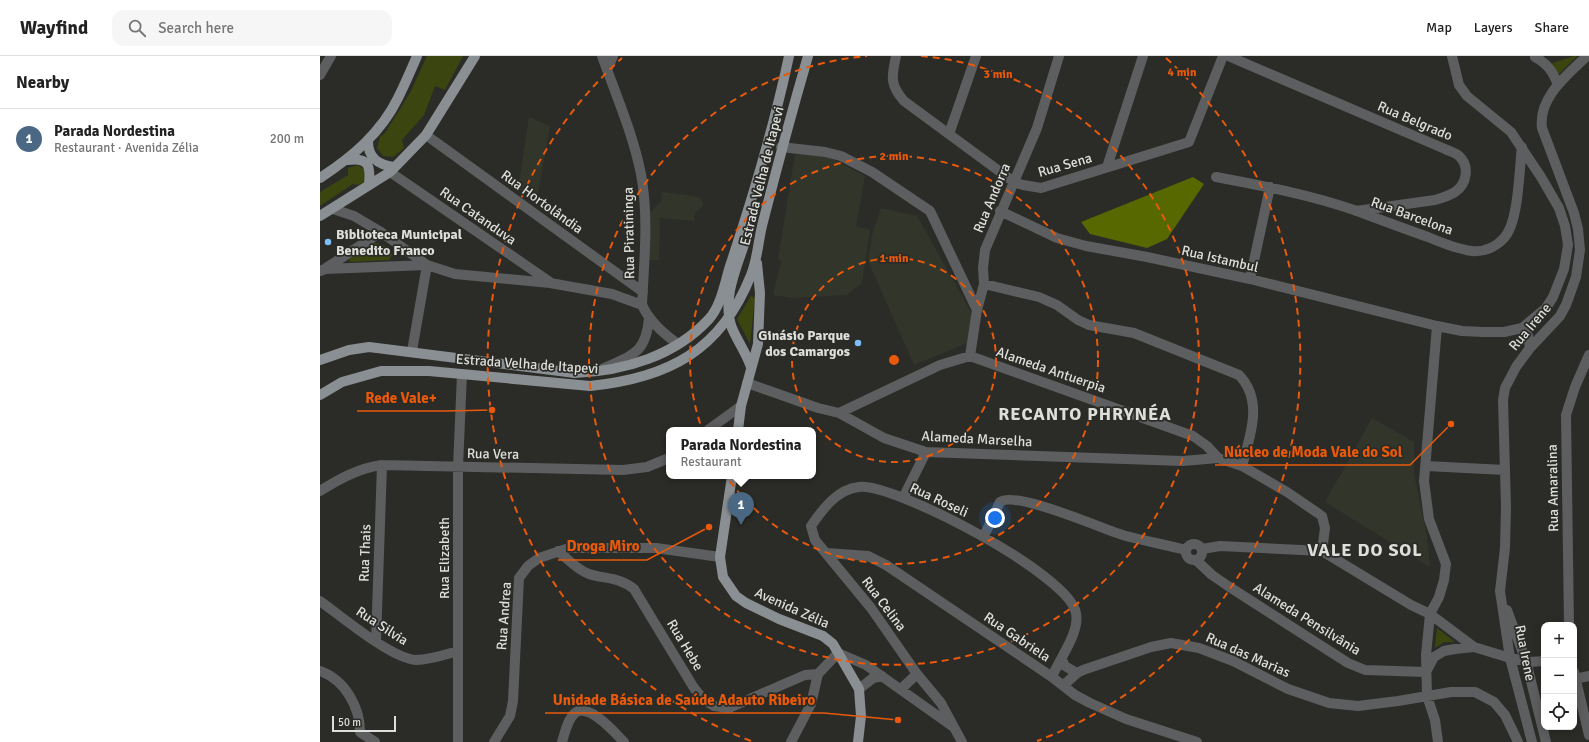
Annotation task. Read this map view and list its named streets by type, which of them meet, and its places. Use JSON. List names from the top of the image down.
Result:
{
  "streets": {
    "main road": ["Estrada Velha de Itapevi", "Avenida Zélia"],
    "street": [
      "Rua Belgrado",
      "Rua Sena",
      "Rua Andorra",
      "Rua Hortolândia",
      "Rua Catanduva",
      "Rua Barcelona",
      "Rua Piratininga",
      "Rua Istambul",
      "Rua Irene",
      "Alameda Antuerpia",
      "Alameda Marselha",
      "Rua Vera",
      "Rua Amaralina",
      "Rua Roseli",
      "Rua Thais",
      "Rua Elizabeth",
      "Rua Celina",
      "Rua Andrea",
      "Alameda Pensilvânia",
      "Rua Silvia",
      "Rua Gabriela",
      "Rua Hebe",
      "Rua das Marias"
    ]
  },
  "crossings": [
    ["Rua Belgrado", "Rua Barcelona"],
    ["Rua Sena", "Rua Andorra"],
    ["Estrada Velha de Itapevi", "Rua Elizabeth"],
    ["Rua Andorra", "Rua Istambul"],
    ["Rua Andorra", "Alameda Antuerpia"],
    ["Rua Hortolândia", "Rua Piratininga"],
    ["Alameda Antuerpia", "Alameda Marselha"],
    ["Rua Vera", "Rua Thais"],
    ["Rua Vera", "Rua Elizabeth"],
    ["Rua Roseli", "Rua Celina"],
    ["Rua Roseli", "Rua Gabriela"],
    ["Rua Thais", "Rua Silvia"],
    ["Rua Elizabeth", "Rua Silvia"],
    ["Rua Celina", "Rua Gabriela"],
    ["Avenida Zélia", "Rua Andrea"],
    ["Rua Andrea", "Rua Hebe"],
    ["Rua Gabriela", "Rua das Marias"]
  ],
  "districts": ["RECANTO PHRYNÉA", "VALE DO SOL"],
  "places": [
    "Biblioteca Municipal Benedito Franco",
    "Ginásio Parque dos Camargos",
    "Rede Vale+",
    "Núcleo de Moda Vale do Sol",
    "Droga Miro",
    "Unidade Básica de Saúde Adauto Ribeiro"
  ],
  "scale_bar": "50 m",
  "page": {
    "header": "Wayfind",
    "search": "Search here",
    "nav": ["Map", "Layers", "Share"],
    "heading": "Nearby",
    "list": [
      {
        "mark": "1",
        "name": "Parada Nordestina",
        "note": "Restaurant · Avenida Zélia",
        "value": "200 m"
      }
    ],
    "popup": ["Parada Nordestina", "Restaurant"],
    "pins": "1",
    "map_buttons": ["+", "−"],
    "scale": "50 m"
  },
  "rings": [
    "4 min",
    "3 min",
    "2 min",
    "1 min"
  ]
}
